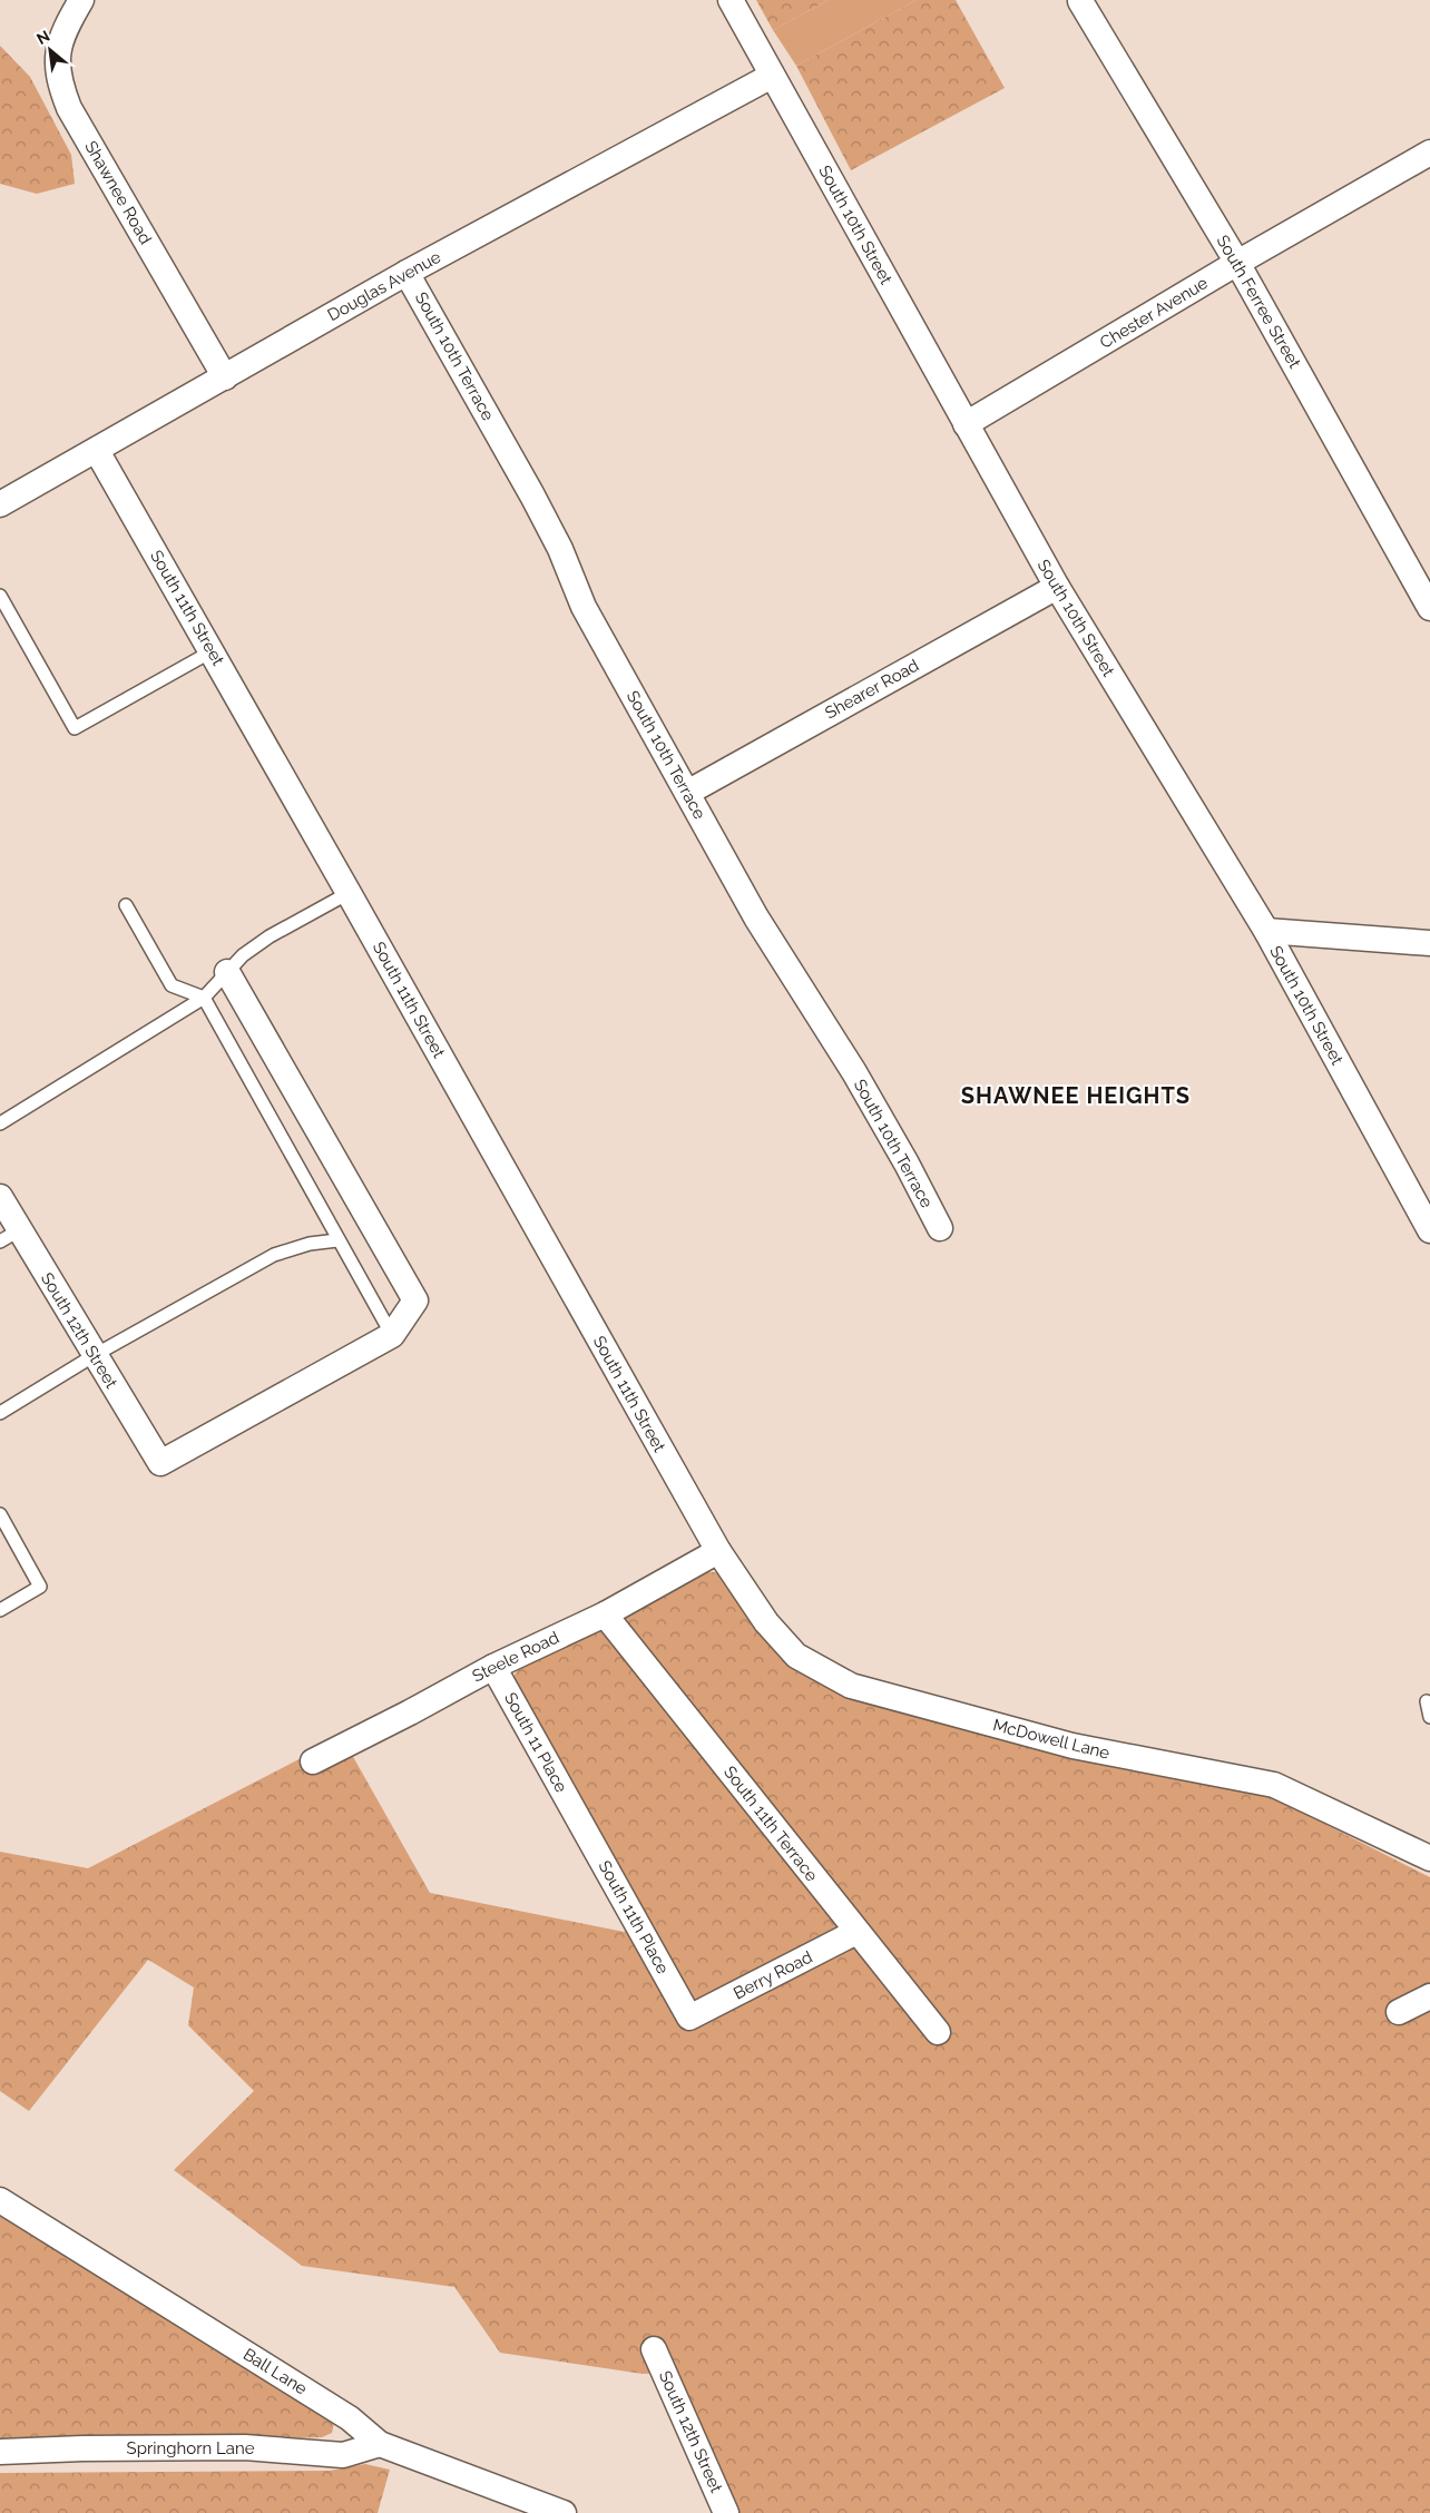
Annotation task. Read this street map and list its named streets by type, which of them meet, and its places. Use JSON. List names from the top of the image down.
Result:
{
  "streets": {
    "street": [
      "Shawnee Road",
      "South 10th Street",
      "Douglas Avenue",
      "South Ferree Street",
      "Chester Avenue",
      "South 10th Terrace",
      "South 11th Street",
      "Shearer Road",
      "South 12th Street",
      "Steele Road",
      "McDowell Lane",
      "South 11 Place",
      "South 11th Terrace",
      "South 11th Place",
      "Berry Road",
      "Ball Lane",
      "Springhorn Lane"
    ]
  },
  "crossings": [
    ["Shawnee Road", "Douglas Avenue"],
    ["South 10th Street", "Douglas Avenue"],
    ["South 10th Street", "Chester Avenue"],
    ["South 10th Street", "Shearer Road"],
    ["Douglas Avenue", "South 10th Terrace"],
    ["Douglas Avenue", "South 11th Street"],
    ["South Ferree Street", "Chester Avenue"],
    ["South 10th Terrace", "Shearer Road"],
    ["South 11th Street", "Steele Road"],
    ["South 11th Street", "McDowell Lane"],
    ["Steele Road", "McDowell Lane"],
    ["Steele Road", "South 11 Place"],
    ["Steele Road", "South 11th Terrace"],
    ["South 11 Place", "South 11th Place"],
    ["South 11th Terrace", "Berry Road"],
    ["South 11th Place", "Berry Road"],
    ["Ball Lane", "Springhorn Lane"]
  ],
  "districts": ["SHAWNEE HEIGHTS"],
  "north": "top left"
}
